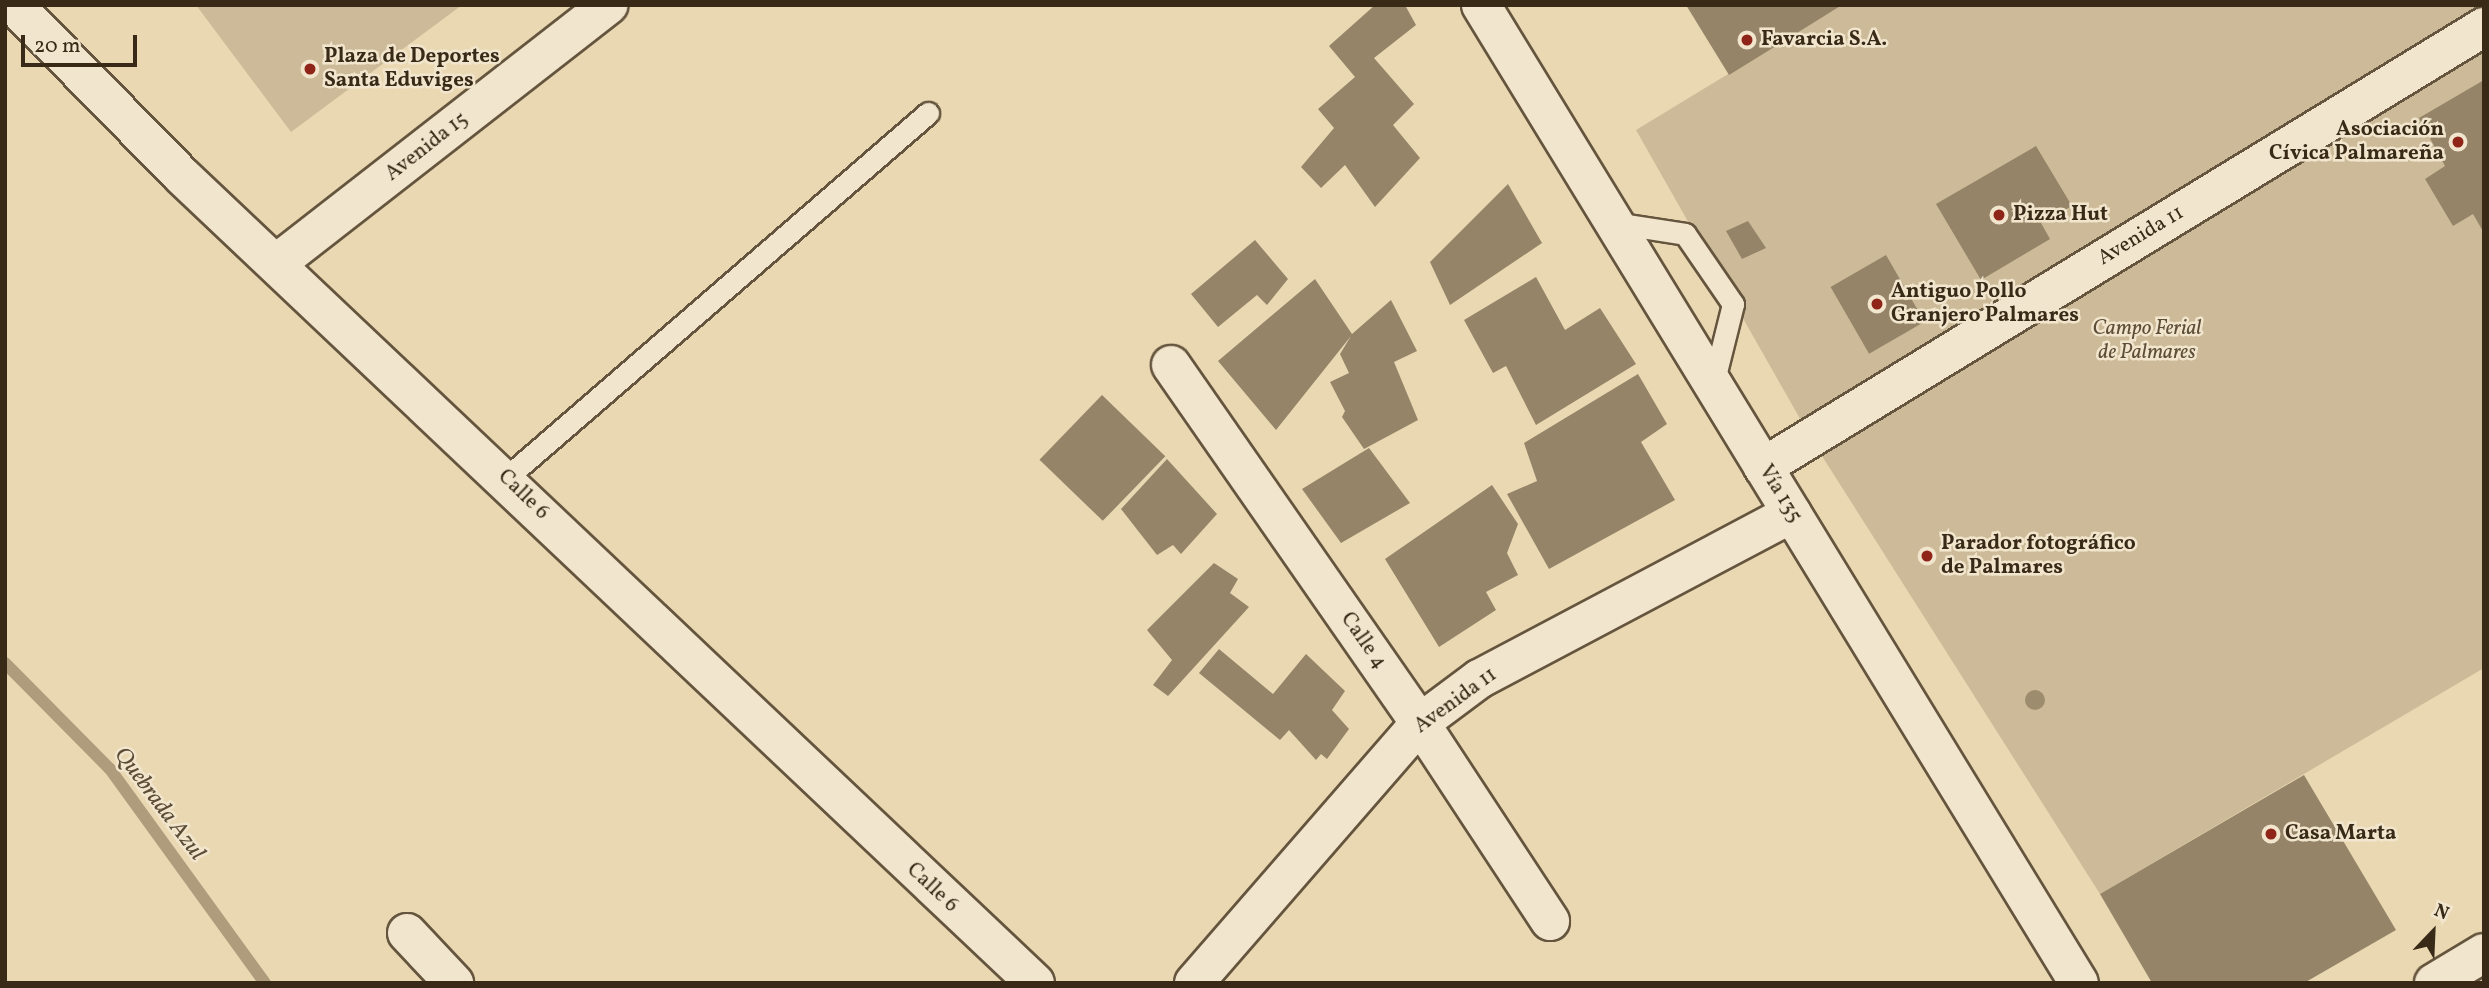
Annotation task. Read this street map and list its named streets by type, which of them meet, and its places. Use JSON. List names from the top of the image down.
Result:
{
  "streets": {
    "street": [
      "Avenida 15",
      "Avenida 11",
      "Vía 135",
      "Calle 6",
      "Calle 4"
    ]
  },
  "crossings": [
    ["Avenida 15", "Calle 6"],
    ["Avenida 11", "Vía 135"],
    ["Avenida 11", "Calle 4"]
  ],
  "water": ["Quebrada Azul"],
  "parks": ["Campo Ferial de Palmares"],
  "places": [
    "Favarcia S.A.",
    "Plaza de Deportes Santa Eduviges",
    "Asociación Cívica Palmareña",
    "Pizza Hut",
    "Antiguo Pollo Granjero Palmares",
    "Parador fotográfico de Palmares",
    "Casa Marta"
  ],
  "scale_bar": "20 m",
  "north": "top right"
}
